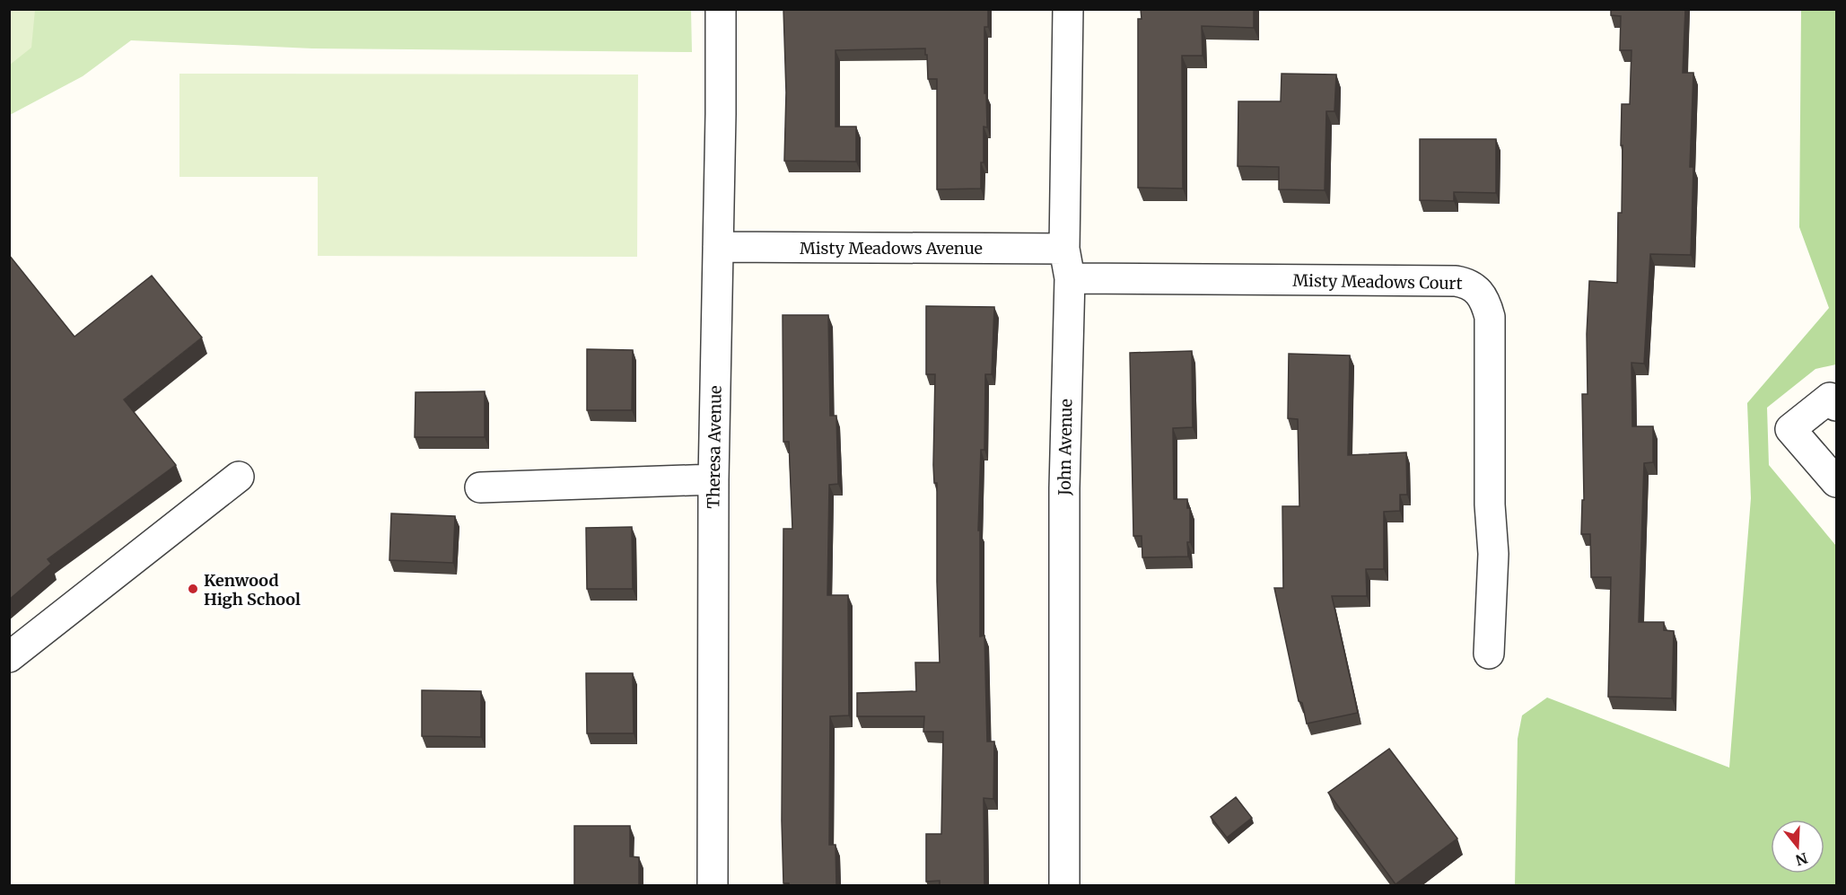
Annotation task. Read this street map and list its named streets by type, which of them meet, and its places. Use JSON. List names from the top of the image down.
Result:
{
  "streets": {
    "street": [
      "Misty Meadows Avenue",
      "Misty Meadows Court",
      "Theresa Avenue",
      "John Avenue"
    ]
  },
  "crossings": [
    ["Misty Meadows Avenue", "Theresa Avenue"],
    ["Misty Meadows Avenue", "John Avenue"],
    ["Misty Meadows Court", "John Avenue"]
  ],
  "places": ["Kenwood High School"],
  "north": "bottom"
}
